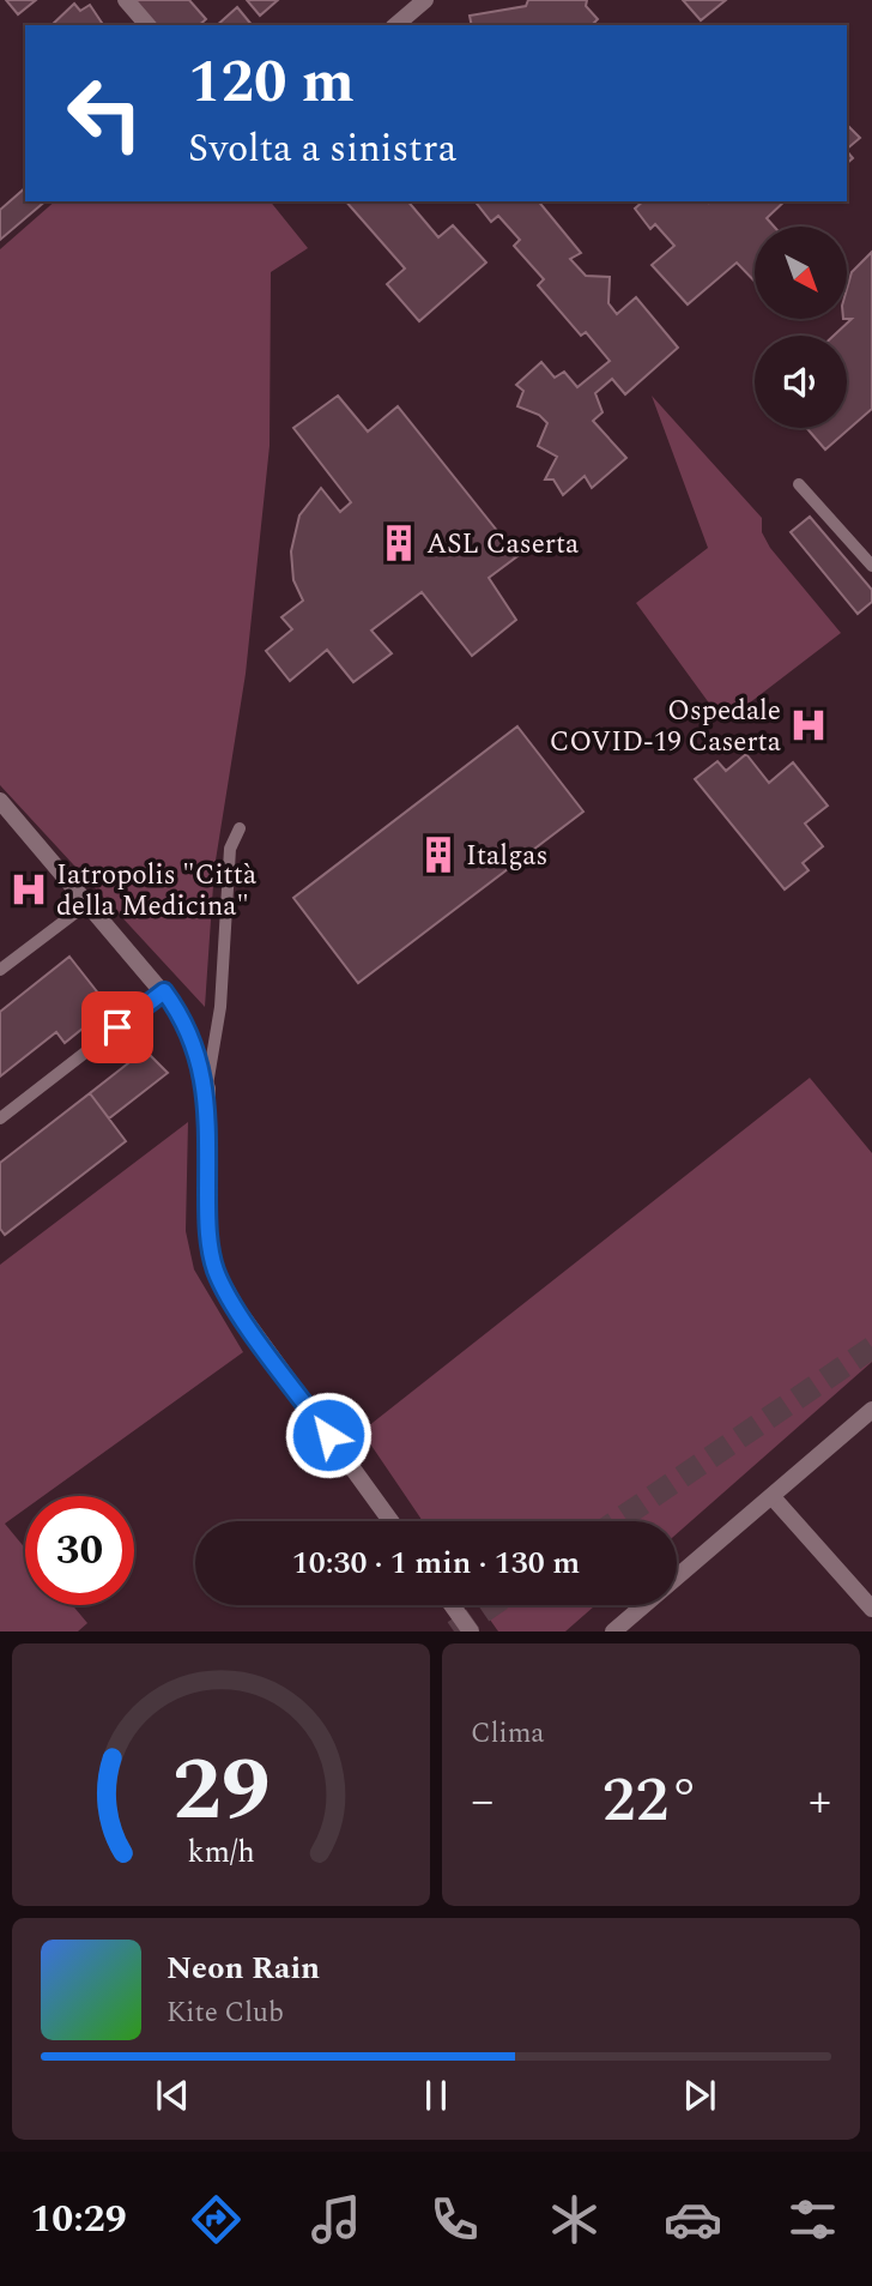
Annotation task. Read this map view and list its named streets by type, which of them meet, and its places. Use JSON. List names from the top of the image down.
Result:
{
  "places": {
    "building": ["ASL Caserta", "Italgas"],
    "hospital": ["Ospedale COVID-19 Caserta", "Iatropolis \"Città della Medicina\""]
  },
  "north": "bottom right",
  "page": {
    "turn": ["120 m", "Svolta a sinistra"],
    "limit": "30",
    "trip": "10:30 · 1 min · 130 m",
    "tile": "Clima",
    "heat": ["−", "22°", "+"],
    "song": ["Neon Rain", "Kite Club"],
    "tabs": "10:29",
    "gauge": ["29", "km/h"]
  }
}
